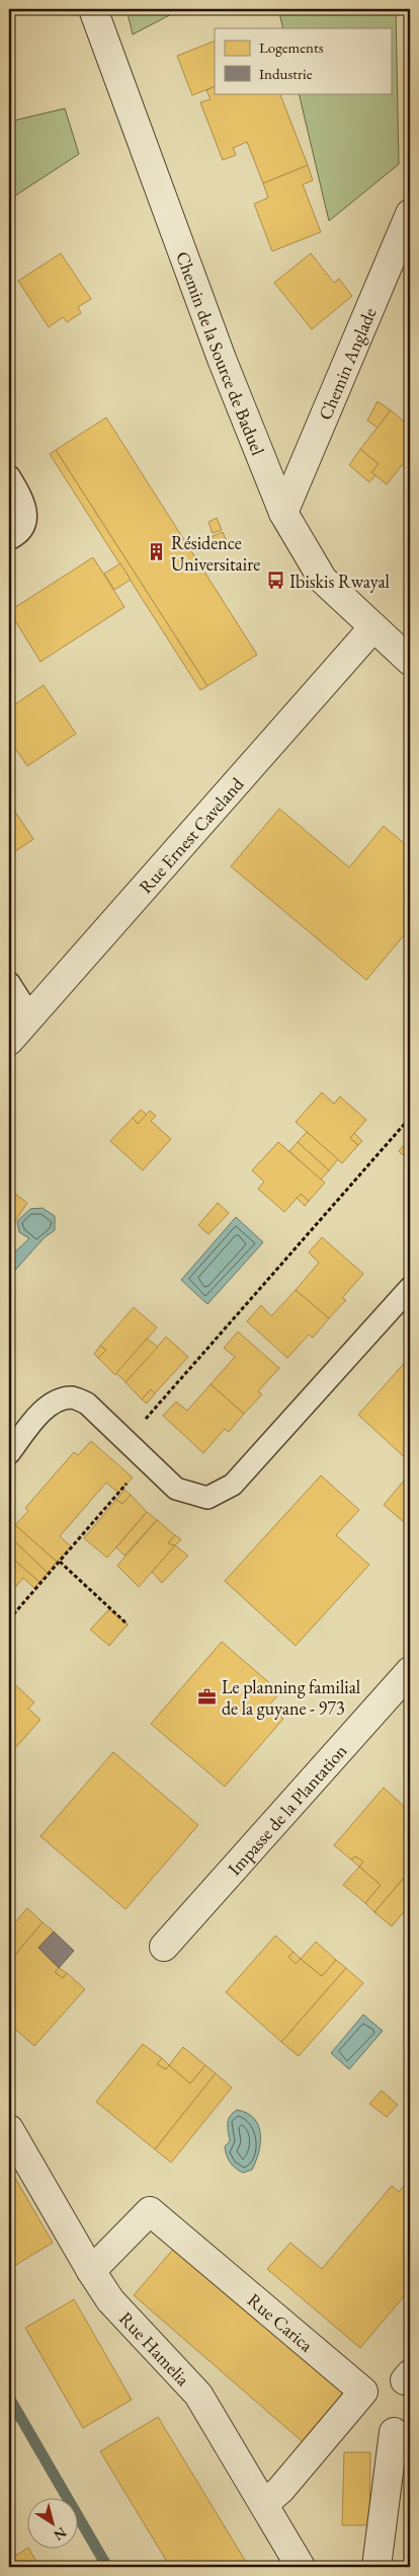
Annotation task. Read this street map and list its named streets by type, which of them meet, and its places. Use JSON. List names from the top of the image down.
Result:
{
  "streets": {
    "street": [
      "Chemin de la Source de Baduel",
      "Chemin Anglade",
      "Rue Ernest Caveland",
      "Impasse de la Plantation",
      "Rue Carica",
      "Rue Hamelia"
    ]
  },
  "crossings": [
    ["Chemin de la Source de Baduel", "Chemin Anglade"],
    ["Chemin de la Source de Baduel", "Rue Ernest Caveland"],
    ["Rue Carica", "Rue Hamelia"]
  ],
  "places": {
    "building": ["Résidence Universitaire"],
    "bus stop": ["Ibiskis Rwayal"],
    "office": ["Le planning familial de la guyane - 973"]
  },
  "legend": ["Logements", "Industrie"],
  "north": "bottom right"
}
